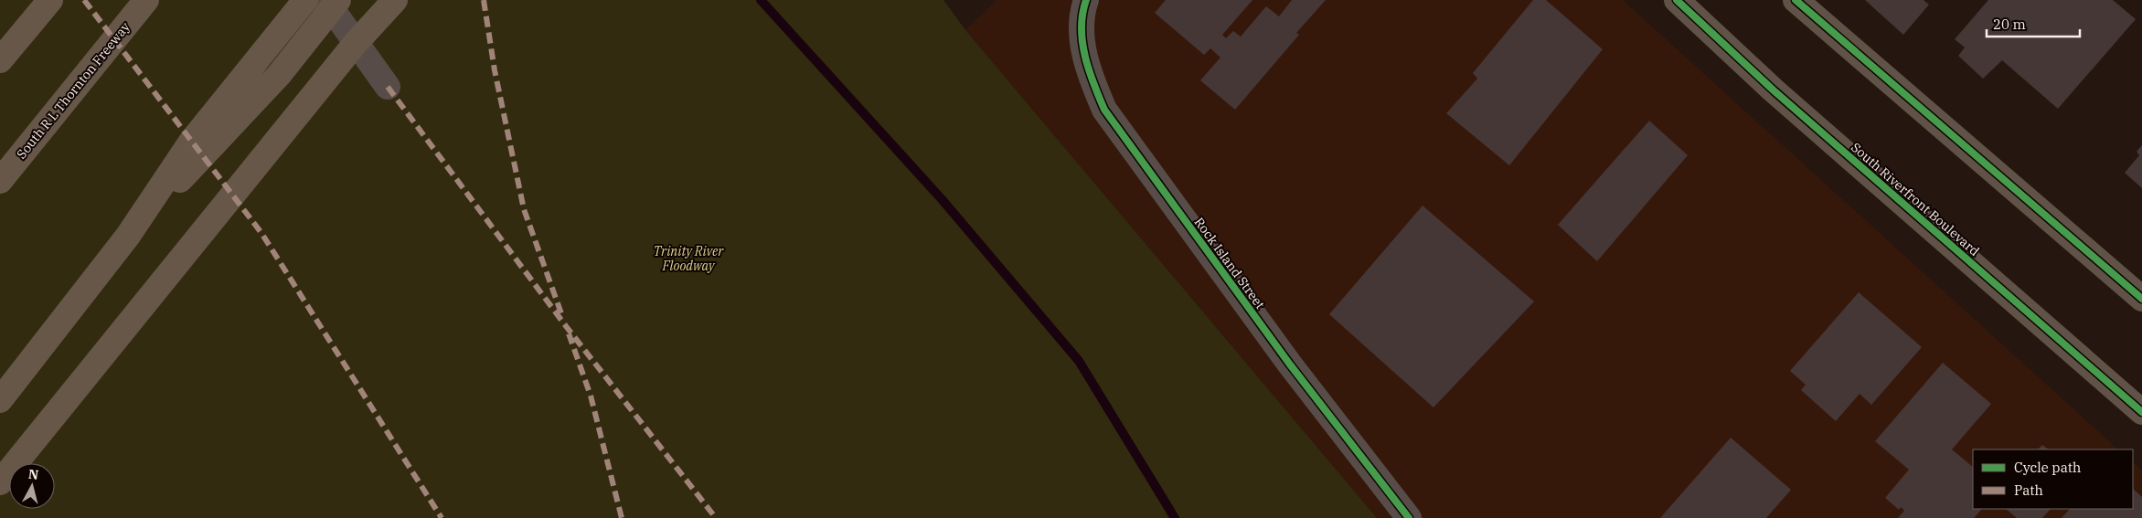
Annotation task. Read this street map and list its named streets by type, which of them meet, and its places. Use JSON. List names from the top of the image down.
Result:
{
  "streets": {
    "highway": ["South R L Thornton Freeway"],
    "main road": ["South Riverfront Boulevard"],
    "street": ["Rock Island Street"]
  },
  "parks": ["Trinity River Floodway"],
  "legend": ["Cycle path", "Path"],
  "scale_bar": "20 m",
  "north": "top"
}
